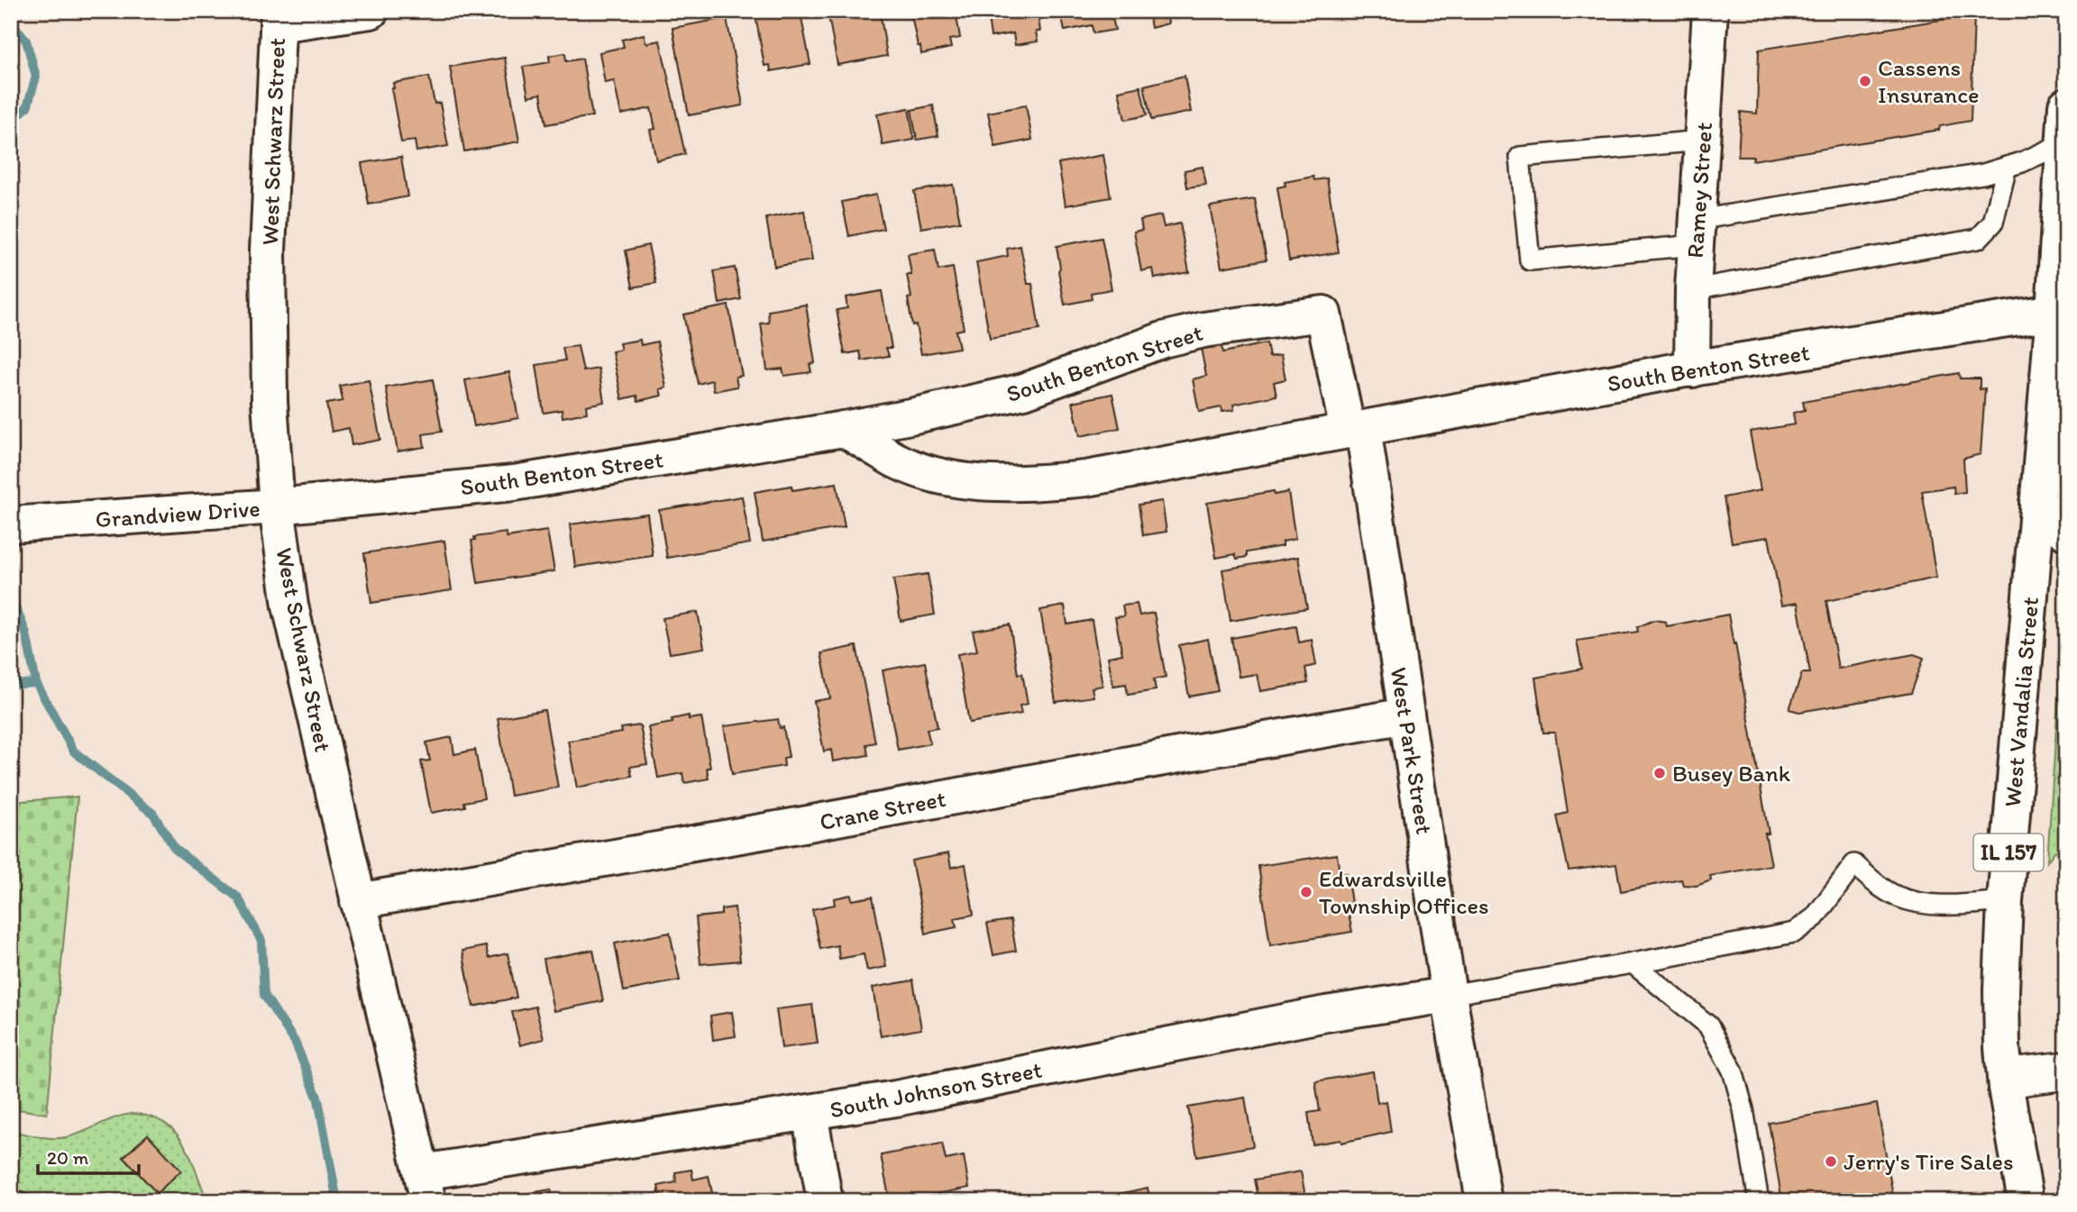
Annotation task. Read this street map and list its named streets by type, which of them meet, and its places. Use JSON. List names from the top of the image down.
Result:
{
  "streets": {
    "street": [
      "West Schwarz Street",
      "Ramey Street",
      "South Benton Street",
      "Grandview Drive",
      "West Vandalia Street",
      "West Park Street",
      "Crane Street",
      "IL 157",
      "South Johnson Street"
    ]
  },
  "crossings": [
    ["West Schwarz Street", "South Benton Street"],
    ["West Schwarz Street", "Grandview Drive"],
    ["West Schwarz Street", "Crane Street"],
    ["West Schwarz Street", "South Johnson Street"],
    ["Ramey Street", "South Benton Street"],
    ["South Benton Street", "Grandview Drive"],
    ["South Benton Street", "West Park Street"],
    ["South Benton Street", "IL 157"],
    ["West Vandalia Street", "IL 157"],
    ["West Park Street", "Crane Street"],
    ["West Park Street", "South Johnson Street"]
  ],
  "places": [
    "Cassens Insurance",
    "Busey Bank",
    "Edwardsville Township Offices",
    "Jerry's Tire Sales"
  ],
  "scale_bar": "20 m"
}
